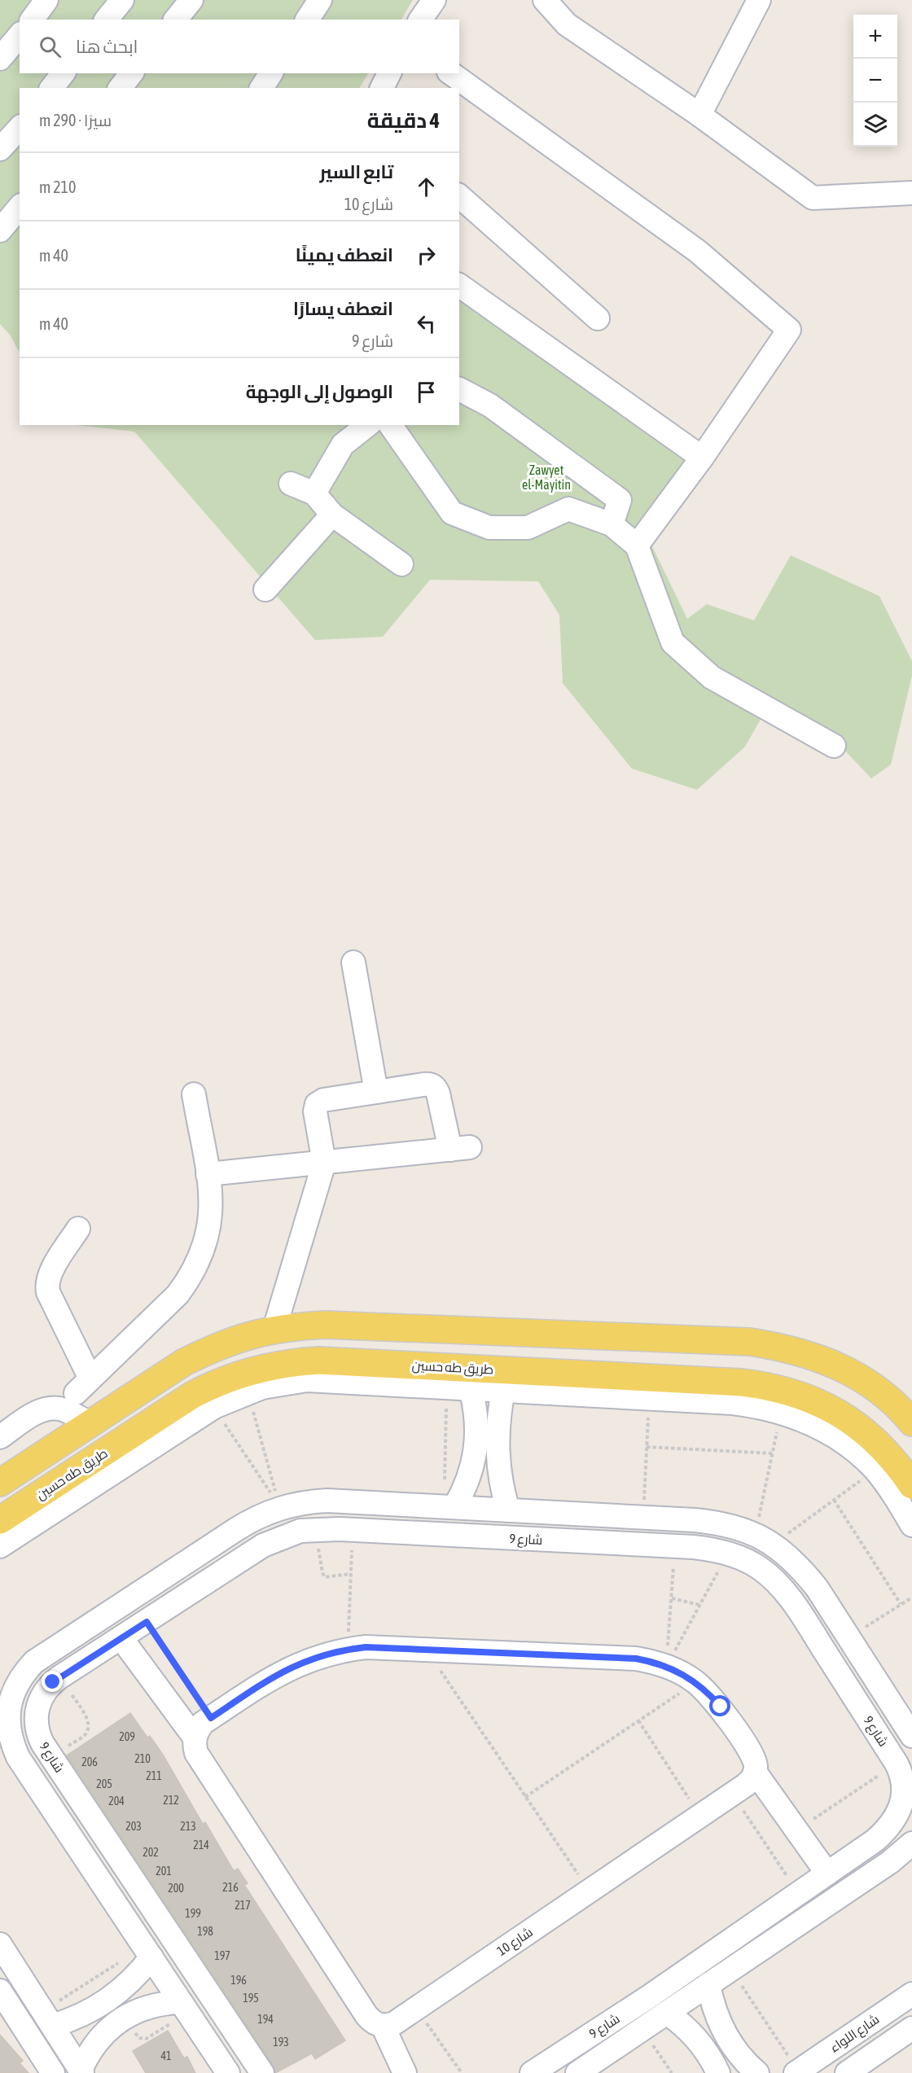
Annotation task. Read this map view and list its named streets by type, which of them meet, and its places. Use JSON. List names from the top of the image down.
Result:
{
  "streets": {
    "main road": ["طريق طه حسين"],
    "street": ["شارع 9", "شارع 10", "شارع اللواء"]
  },
  "parks": ["Zawyet el-Mayitin"],
  "house_numbers": [
    "209",
    "210",
    "206",
    "211",
    "205",
    "212",
    "204",
    "203",
    "213",
    "214",
    "202",
    "201",
    "216",
    "200",
    "217",
    "199",
    "198",
    "197",
    "196",
    "195",
    "194",
    "193",
    "41"
  ],
  "page": {
    "map_buttons": ["+", "−"],
    "search": "ابحث هنا",
    "heading": ["4 دقيقة", "سيرًا · 290 m"],
    "list": [
      ["تابع السير", "شارع 10", "210 m"],
      ["انعطف يمينًا", "40 m"],
      ["انعطف يسارًا", "شارع 9", "40 m"],
      "الوصول إلى الوجهة"
    ]
  }
}
